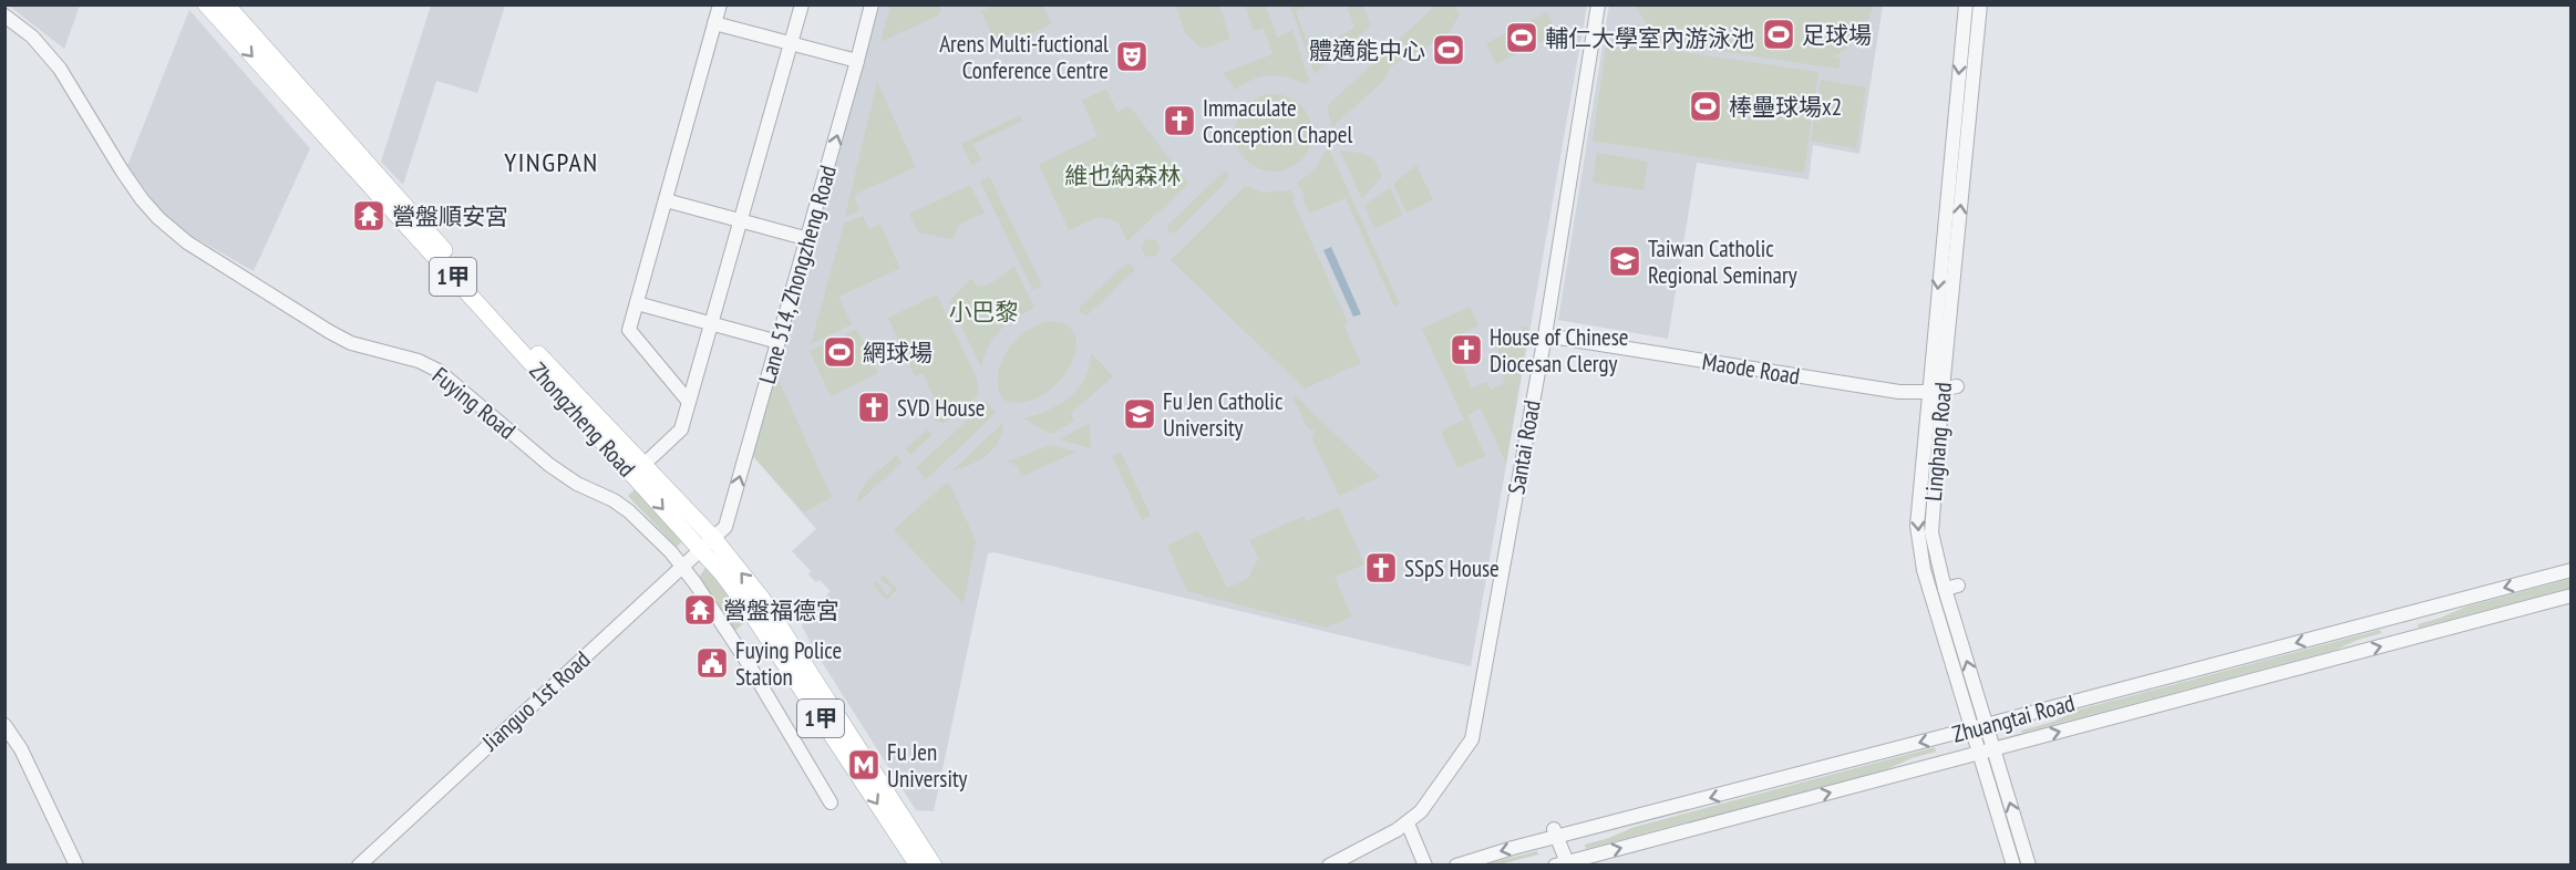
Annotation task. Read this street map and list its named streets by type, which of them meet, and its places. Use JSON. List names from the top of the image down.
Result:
{
  "streets": {
    "main road": ["1甲", "Zhongzheng Road"],
    "street": [
      "Lane 514, Zhongzheng Road",
      "Maode Road",
      "Fuying Road",
      "Linghang Road",
      "Santai Road",
      "Jianguo 1st Road",
      "Zhuangtai Road"
    ]
  },
  "crossings": [
    ["Lane 514, Zhongzheng Road", "Zhongzheng Road"],
    ["Lane 514, Zhongzheng Road", "Jianguo 1st Road"],
    ["Maode Road", "Linghang Road"],
    ["Maode Road", "Santai Road"],
    ["Fuying Road", "Jianguo 1st Road"],
    ["Zhongzheng Road", "Jianguo 1st Road"],
    ["Linghang Road", "Zhuangtai Road"]
  ],
  "districts": ["YINGPAN"],
  "parks": ["維也納森林", "小巴黎"],
  "places": {
    "sports": [
      "足球場",
      "輔仁大學室內游泳池",
      "體適能中心",
      "棒壘球場x2",
      "網球場"
    ],
    "theatre": ["Arens Multi-fuctional Conference Centre"],
    "church": [
      "Immaculate Conception Chapel",
      "House of Chinese Diocesan Clergy",
      "SVD House",
      "SSpS House"
    ],
    "temple": ["營盤順安宮", "營盤福德宮"],
    "school or university": ["Taiwan Catholic Regional Seminary", "Fu Jen Catholic University"],
    "public building": ["Fuying Police Station"],
    "metro station": ["Fu Jen University"]
  }
}
